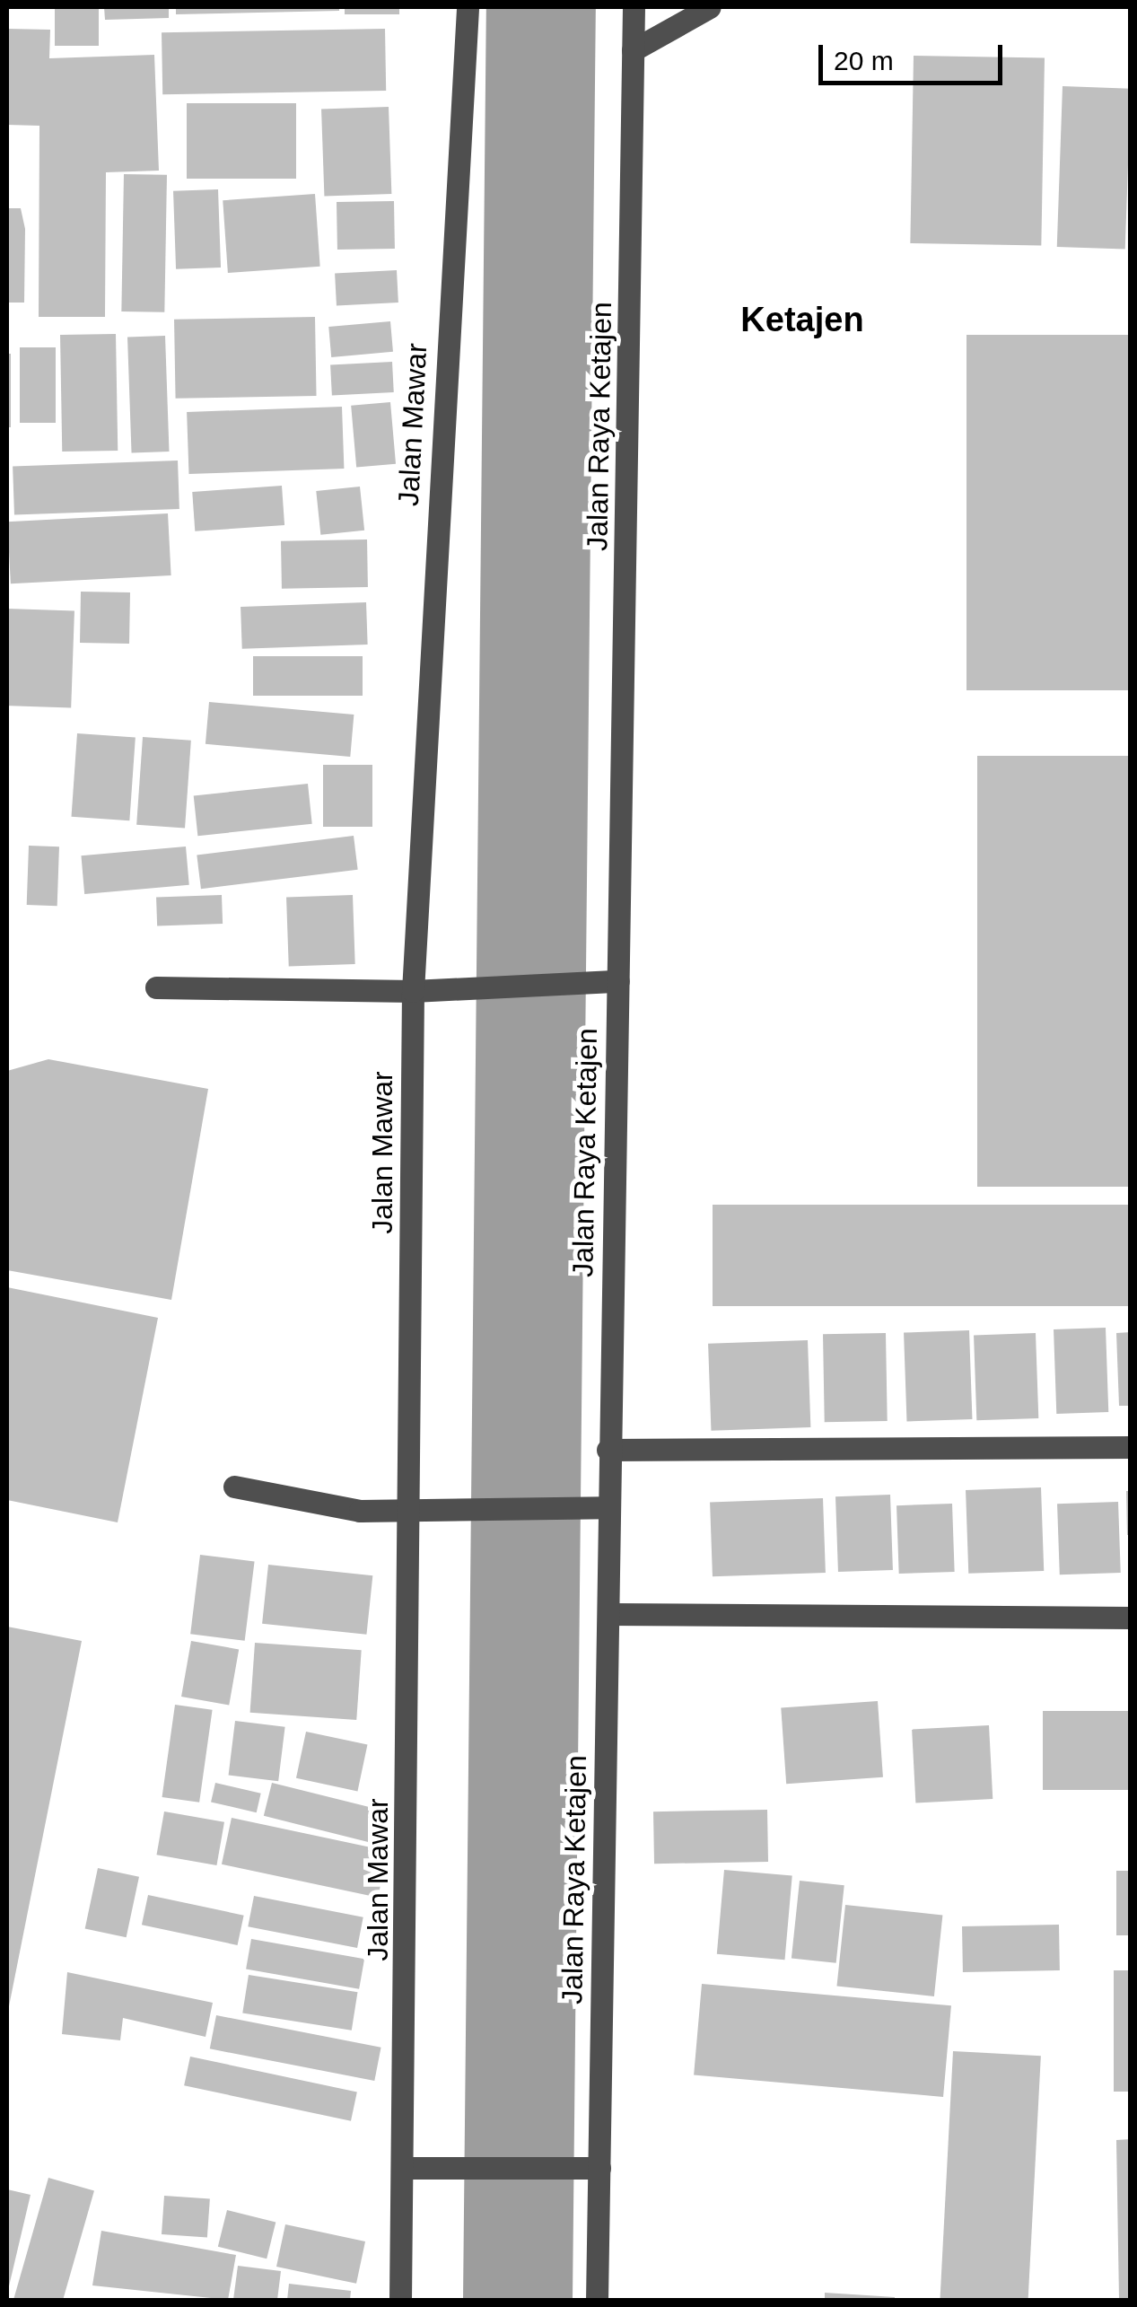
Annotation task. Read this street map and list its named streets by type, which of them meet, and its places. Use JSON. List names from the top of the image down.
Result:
{
  "streets": {
    "street": ["Jalan Mawar", "Jalan Raya Ketajen"]
  },
  "districts": ["Ketajen"],
  "scale_bar": "20 m"
}
